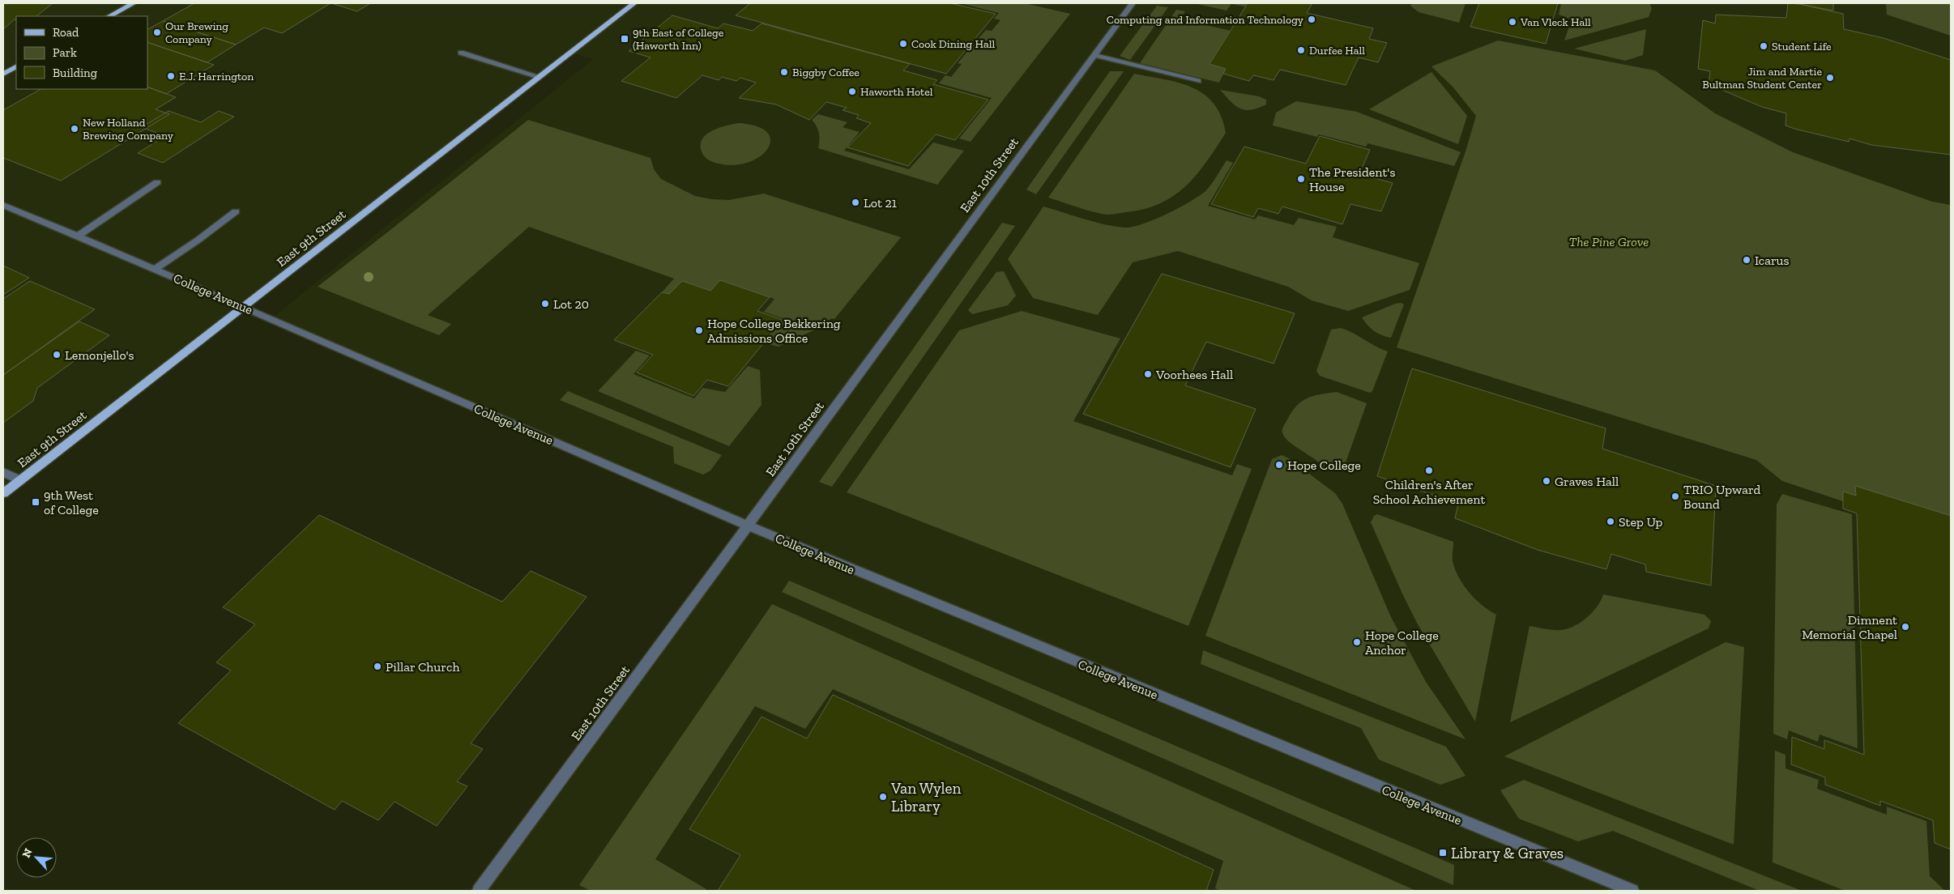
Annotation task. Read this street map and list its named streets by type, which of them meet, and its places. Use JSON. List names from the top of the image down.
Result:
{
  "streets": {
    "main road": ["East 9th Street"],
    "street": ["East 10th Street", "College Avenue"]
  },
  "crossings": [
    ["East 10th Street", "College Avenue"],
    ["East 9th Street", "College Avenue"]
  ],
  "parks": ["The Pine Grove"],
  "places": {
    "other": [
      "Computing and Information Technology",
      "Van Vleck Hall",
      "Our Brewing Company",
      "Cook Dining Hall",
      "Student Life",
      "Durfee Hall",
      "Biggby Coffee",
      "E.J. Harrington",
      "Jim and Martie Bultman Student Center",
      "Haworth Hotel",
      "New Holland Brewing Company",
      "The President's House",
      "Lot 21",
      "Icarus",
      "Lot 20",
      "Hope College Bekkering Admissions Office",
      "Lemonjello's",
      "Voorhees Hall",
      "Hope College",
      "Children's After School Achievement",
      "Graves Hall",
      "TRIO Upward Bound",
      "Step Up",
      "Dimnent Memorial Chapel",
      "Hope College Anchor",
      "Pillar Church",
      "Van Wylen Library"
    ],
    "transit": ["9th East of College (Haworth Inn)", "9th West of College", "Library & Graves"]
  },
  "legend": ["Road", "Park", "Building"],
  "north": "top left"
}
